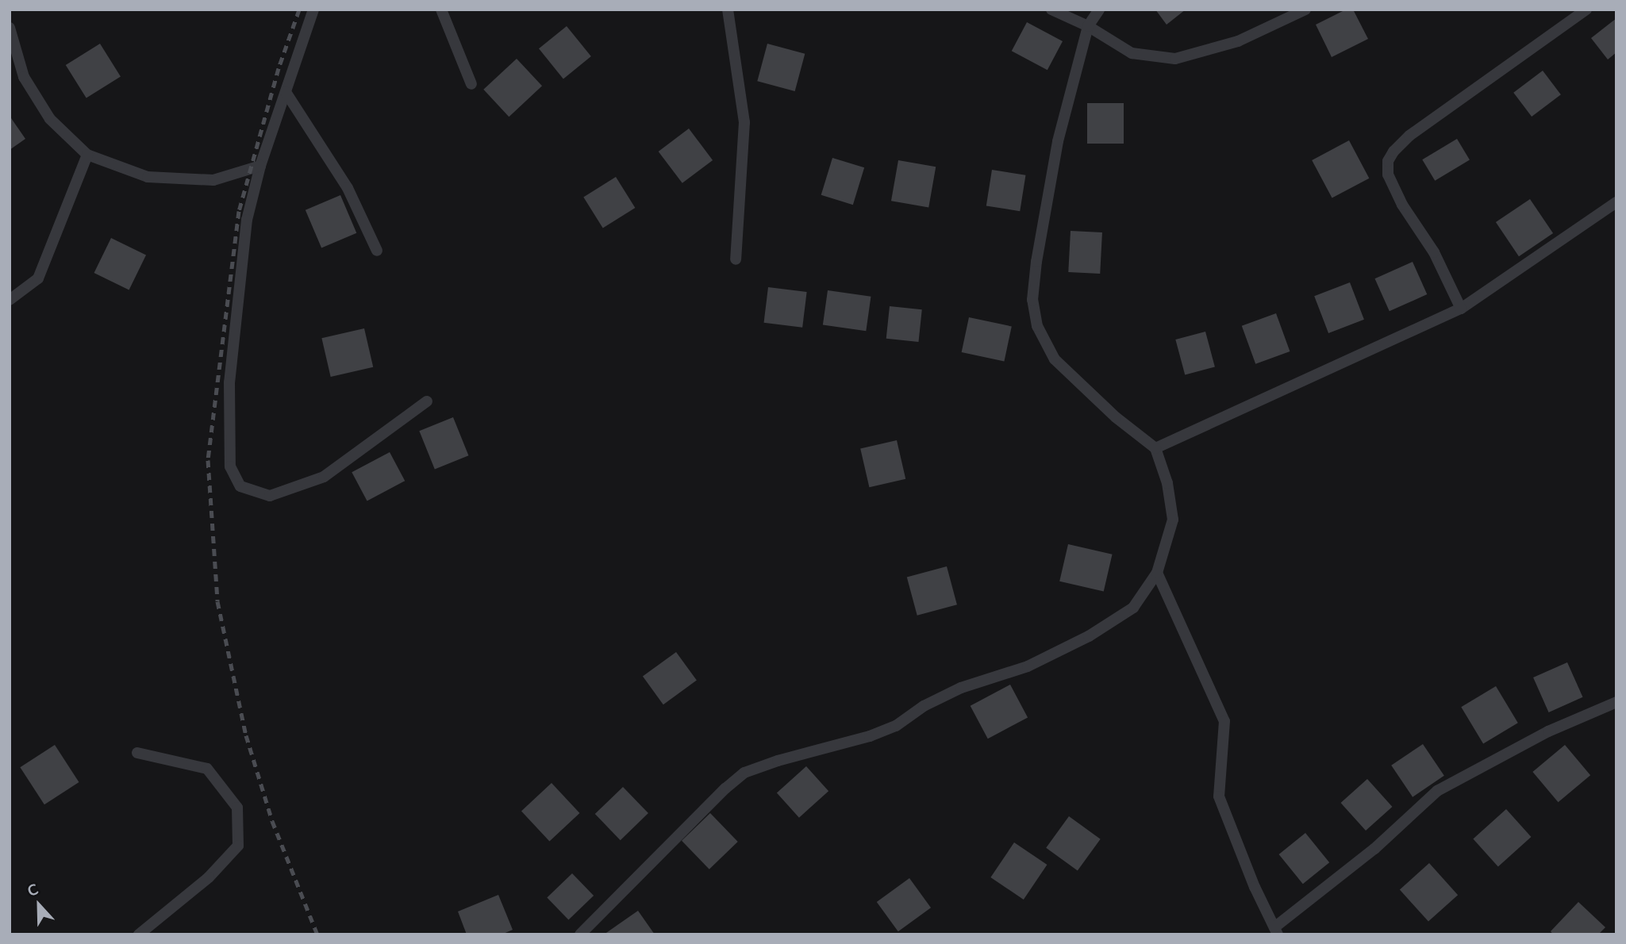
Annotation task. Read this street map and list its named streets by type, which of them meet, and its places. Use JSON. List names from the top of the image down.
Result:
{
  "north": "top"
}
